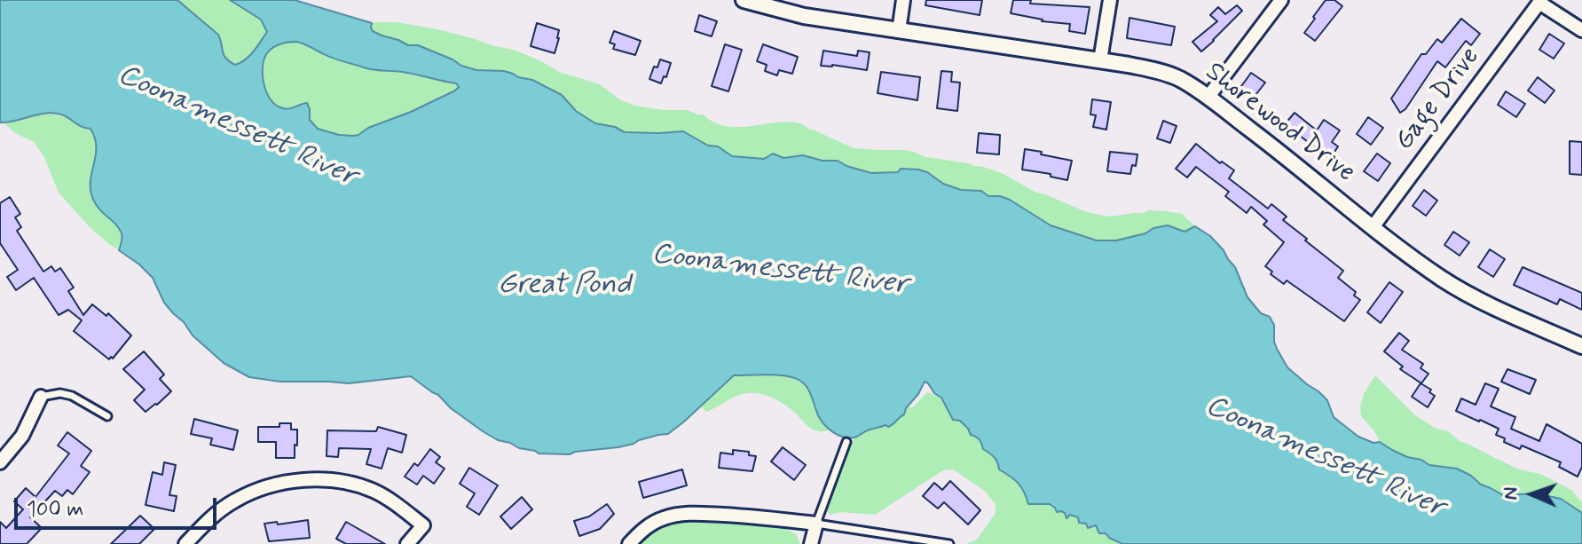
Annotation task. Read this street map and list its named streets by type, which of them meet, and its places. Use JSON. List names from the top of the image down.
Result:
{
  "streets": {
    "street": ["Gage Drive", "Shorewood Drive"]
  },
  "crossings": [
    ["Gage Drive", "Shorewood Drive"]
  ],
  "water": ["Coonamessett River", "Great Pond"],
  "scale_bar": "100 m",
  "north": "left"
}
